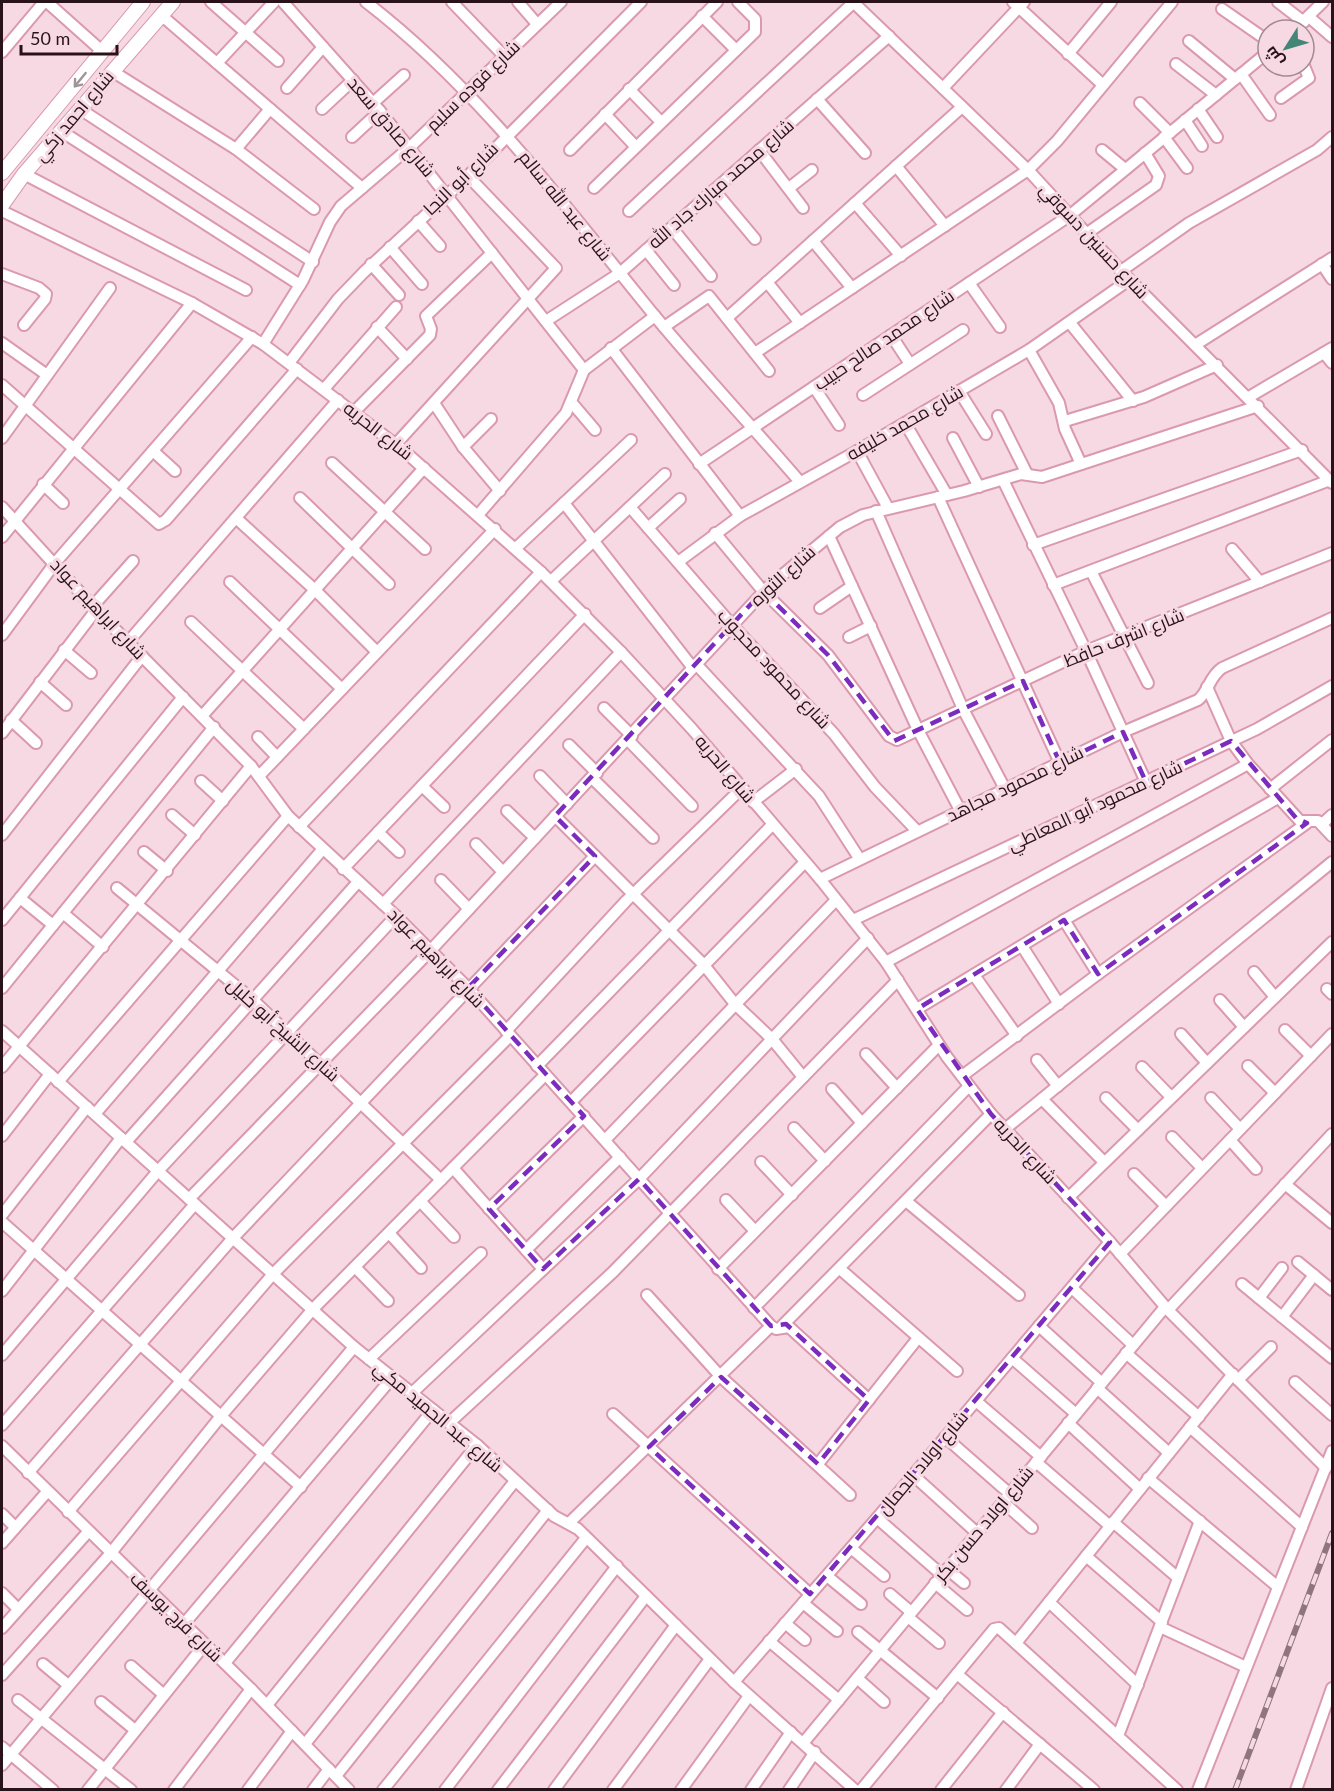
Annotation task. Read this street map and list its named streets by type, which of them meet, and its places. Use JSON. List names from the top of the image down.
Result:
{
  "streets": {
    "street": [
      "شارع فوده سليم",
      "شارع احمد زكي",
      "شارع صادق سعد",
      "شارع أبو النجا",
      "شارع محمد مبارك جاد الله",
      "شارع عبد الله سالم",
      "شارع حسنين دسوقي",
      "شارع محمد صالح حبيب",
      "شارع محمد خليفه",
      "شارع الحريه",
      "شارع الثوره",
      "شارع ابراهيم عواد",
      "شارع اشرف حافظ",
      "شارع محمود محجوب",
      "شارع محمود مجاهد",
      "شارع محمود أبو المعاطي",
      "شارع الشيخ أبو خليل",
      "شارع عبد الحميد مكي",
      "شارع اولاد الجمال",
      "شارع اولاد حسن بكر",
      "شارع فرج يوسف"
    ]
  },
  "crossings": [
    ["شارع فوده سليم", "شارع صادق سعد"],
    ["شارع فوده سليم", "شارع عبد الله سالم"],
    ["شارع فوده سليم", "شارع الحريه"],
    ["شارع صادق سعد", "شارع أبو النجا"],
    ["شارع صادق سعد", "شارع محمد مبارك جاد الله"],
    ["شارع أبو النجا", "شارع عبد الله سالم"],
    ["شارع أبو النجا", "شارع الحريه"],
    ["شارع محمد مبارك جاد الله", "شارع عبد الله سالم"],
    ["شارع محمد مبارك جاد الله", "شارع حسنين دسوقي"],
    ["شارع عبد الله سالم", "شارع محمد صالح حبيب"],
    ["شارع عبد الله سالم", "شارع محمد خليفه"],
    ["شارع حسنين دسوقي", "شارع محمد صالح حبيب"],
    ["شارع حسنين دسوقي", "شارع محمد خليفه"],
    ["شارع حسنين دسوقي", "شارع الثوره"],
    ["شارع محمد خليفه", "شارع محمود محجوب"],
    ["شارع الحريه", "شارع الثوره"],
    ["شارع الحريه", "شارع محمود مجاهد"],
    ["شارع الحريه", "شارع محمود أبو المعاطي"],
    ["شارع الحريه", "شارع اولاد الجمال"],
    ["شارع الحريه", "شارع اولاد حسن بكر"],
    ["شارع الثوره", "شارع ابراهيم عواد"],
    ["شارع الثوره", "شارع اشرف حافظ"],
    ["شارع الثوره", "شارع محمود محجوب"],
    ["شارع الثوره", "شارع الشيخ أبو خليل"],
    ["شارع الثوره", "شارع عبد الحميد مكي"],
    ["شارع محمود محجوب", "شارع محمود مجاهد"],
    ["شارع عبد الحميد مكي", "شارع اولاد الجمال"],
    ["شارع عبد الحميد مكي", "شارع اولاد حسن بكر"]
  ],
  "scale_bar": "50 m",
  "north": "bottom left"
}
